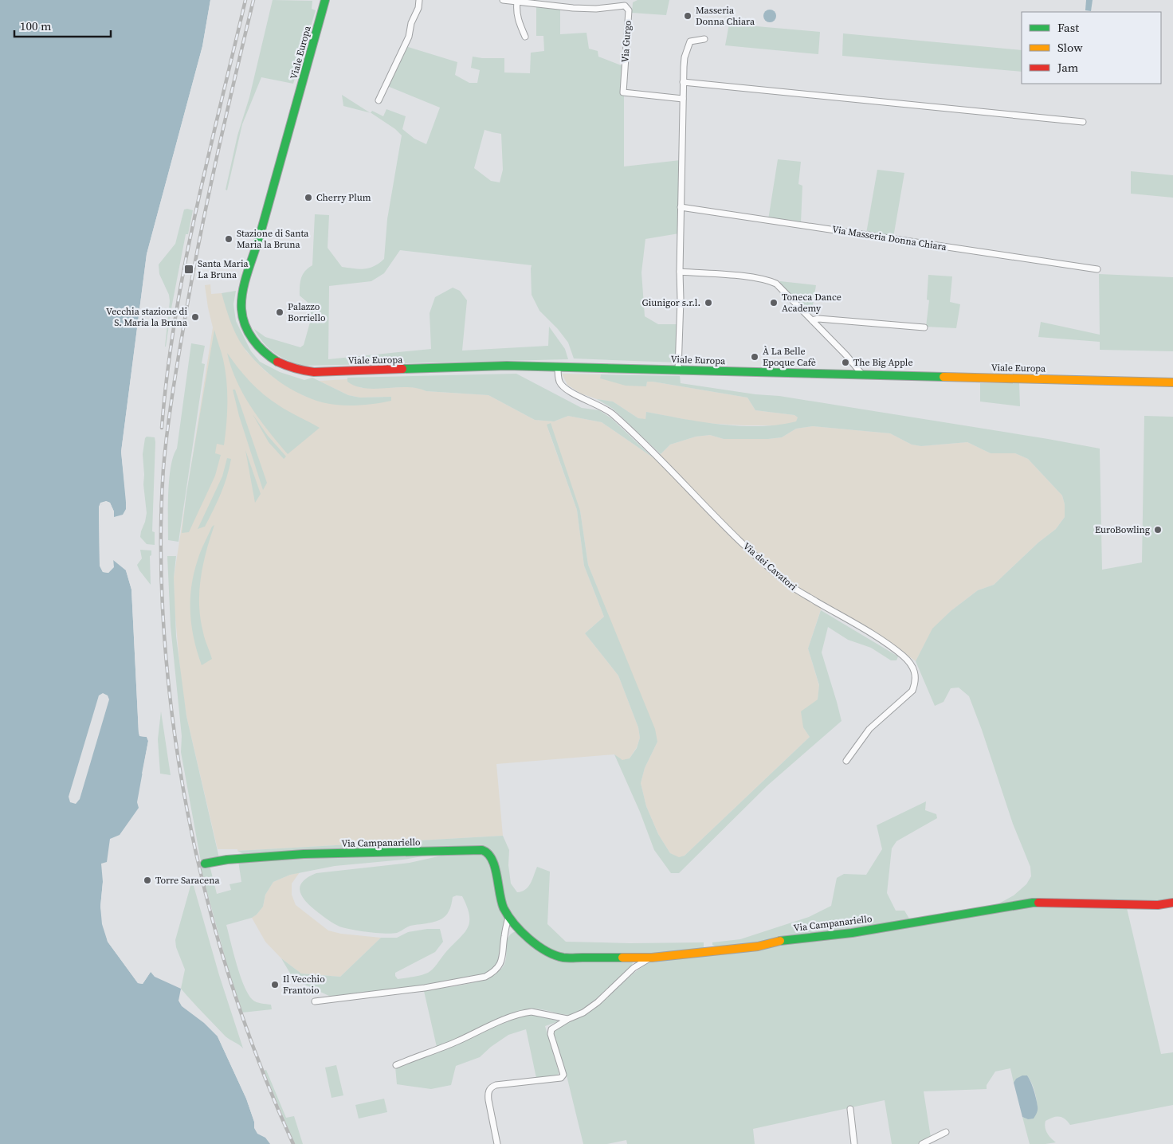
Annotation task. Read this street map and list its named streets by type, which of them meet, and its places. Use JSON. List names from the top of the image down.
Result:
{
  "streets": {
    "street": [
      "Via Gurgo",
      "Viale Europa",
      "Via Masseria Donna Chiara",
      "Via dei Cavatori",
      "Via Campanariello"
    ]
  },
  "crossings": [
    ["Viale Europa", "Via dei Cavatori"]
  ],
  "places": {
    "other": [
      "Masseria Donna Chiara",
      "Cherry Plum",
      "Stazione di Santa Maria la Bruna",
      "Giunigor s.r.l.",
      "Toneca Dance Academy",
      "Palazzo Borriello",
      "Vecchia stazione di S. Maria la Bruna",
      "À La Belle Epoque Cafè",
      "The Big Apple",
      "EuroBowling",
      "Torre Saracena",
      "Il Vecchio Frantoio"
    ],
    "transit": ["Santa Maria La Bruna"]
  },
  "legend": ["Fast", "Slow", "Jam"],
  "scale_bar": "100 m"
}
